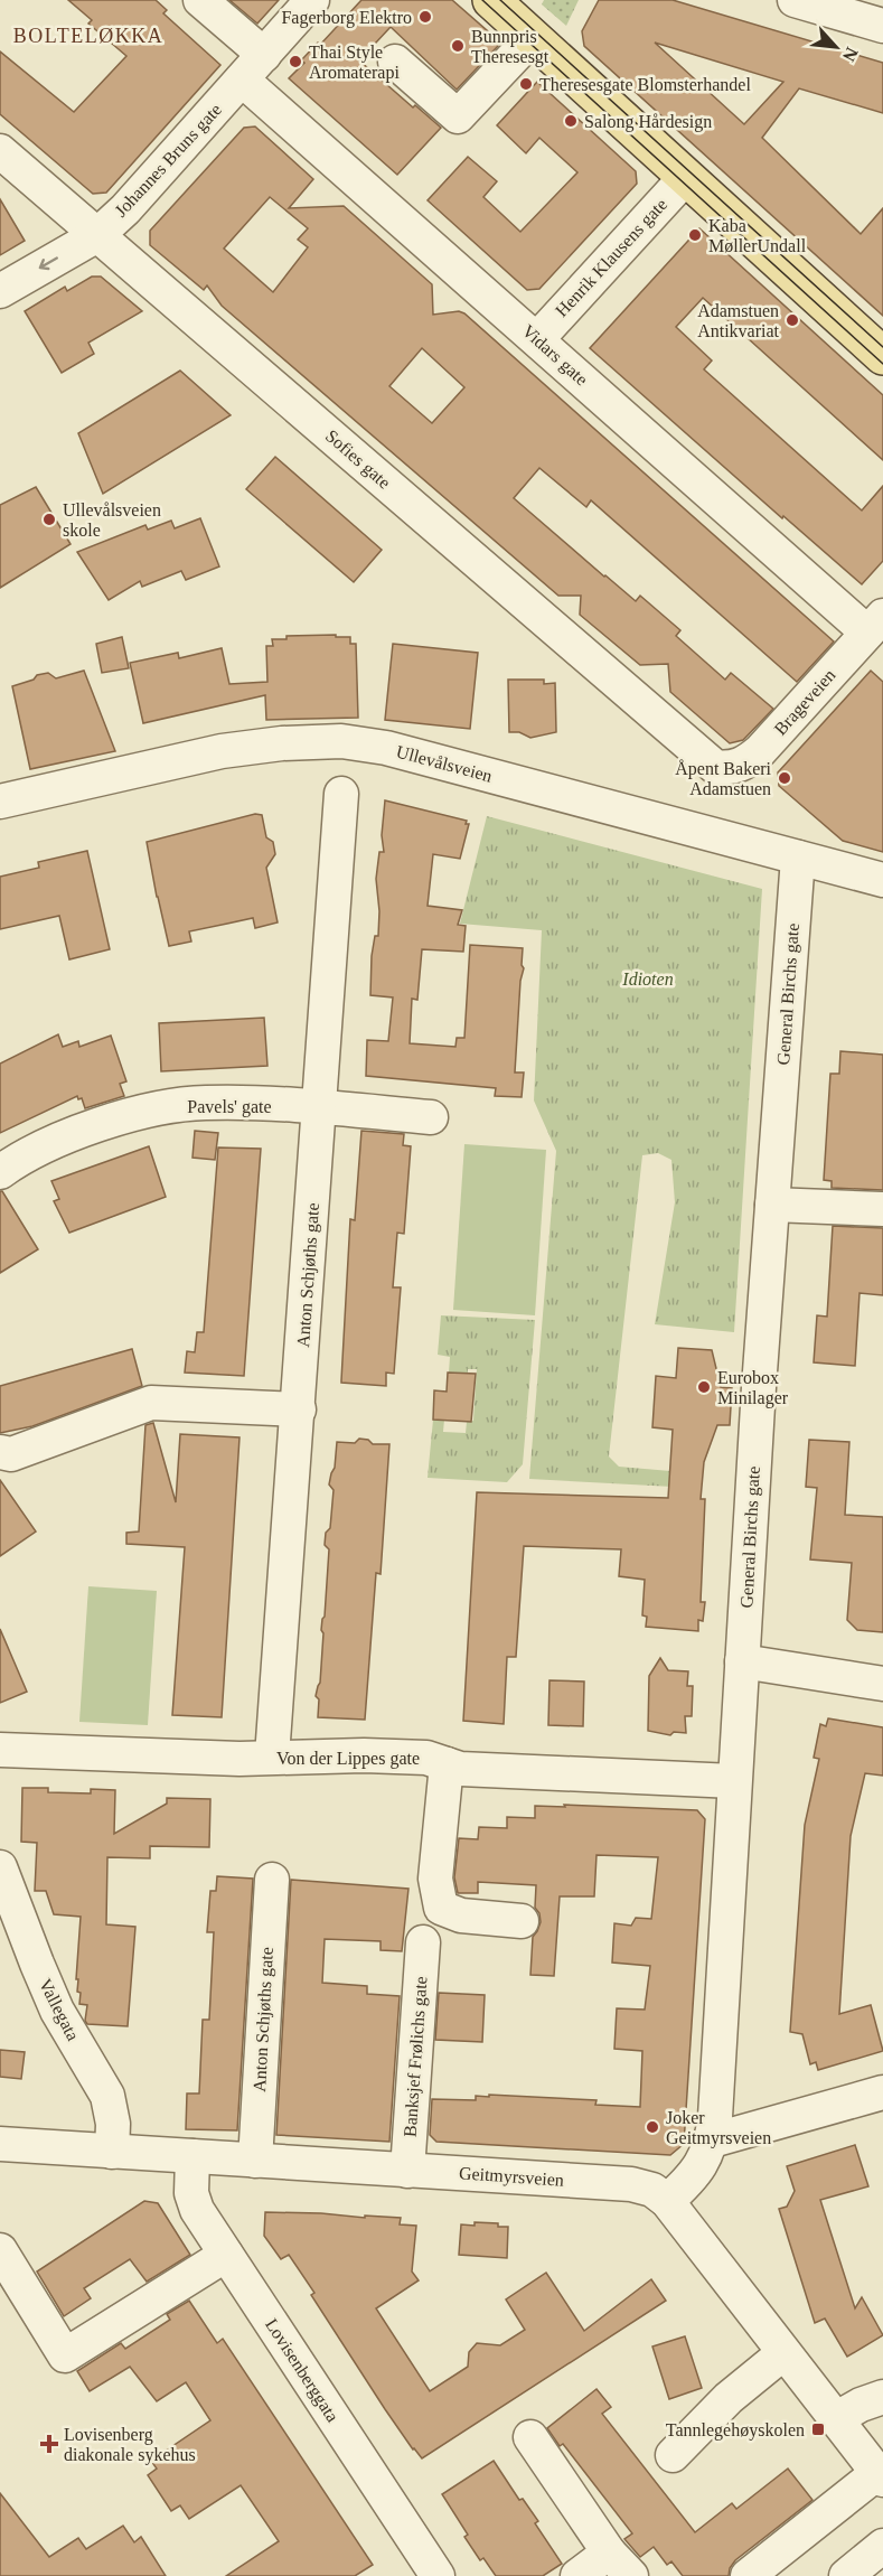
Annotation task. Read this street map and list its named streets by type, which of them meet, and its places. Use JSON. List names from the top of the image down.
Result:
{
  "streets": {
    "street": [
      "Johannes Bruns gate",
      "Henrik Klausens gate",
      "Vidars gate",
      "Sofies gate",
      "Brageveien",
      "Ullevålsveien",
      "General Birchs gate",
      "Pavels' gate",
      "Anton Schjøths gate",
      "Von der Lippes gate",
      "Vallegata",
      "Banksjef Frølichs gate",
      "Geitmyrsveien",
      "Lovisenberggata"
    ]
  },
  "crossings": [
    ["Johannes Bruns gate", "Vidars gate"],
    ["Johannes Bruns gate", "Sofies gate"],
    ["Henrik Klausens gate", "Vidars gate"],
    ["Vidars gate", "Brageveien"],
    ["Sofies gate", "Brageveien"],
    ["Ullevålsveien", "General Birchs gate"],
    ["General Birchs gate", "Von der Lippes gate"],
    ["General Birchs gate", "Geitmyrsveien"],
    ["Pavels' gate", "Anton Schjøths gate"],
    ["Anton Schjøths gate", "Von der Lippes gate"],
    ["Anton Schjøths gate", "Geitmyrsveien"],
    ["Vallegata", "Geitmyrsveien"],
    ["Banksjef Frølichs gate", "Geitmyrsveien"],
    ["Geitmyrsveien", "Lovisenberggata"]
  ],
  "districts": ["BOLTELØKKA"],
  "parks": ["Idioten"],
  "places": {
    "other": [
      "Fagerborg Elektro",
      "Bunnpris Theresesgt",
      "Thai Style Aromaterapi",
      "Theresesgate Blomsterhandel",
      "Salong Hårdesign",
      "Kaba MøllerUndall",
      "Adamstuen Antikvariat",
      "Ullevålsveien skole",
      "Åpent Bakeri Adamstuen",
      "Eurobox Minilager",
      "Joker Geitmyrsveien"
    ],
    "transit": ["Tannlegehøyskolen"],
    "health": ["Lovisenberg diakonale sykehus"]
  },
  "north": "bottom right"
}
